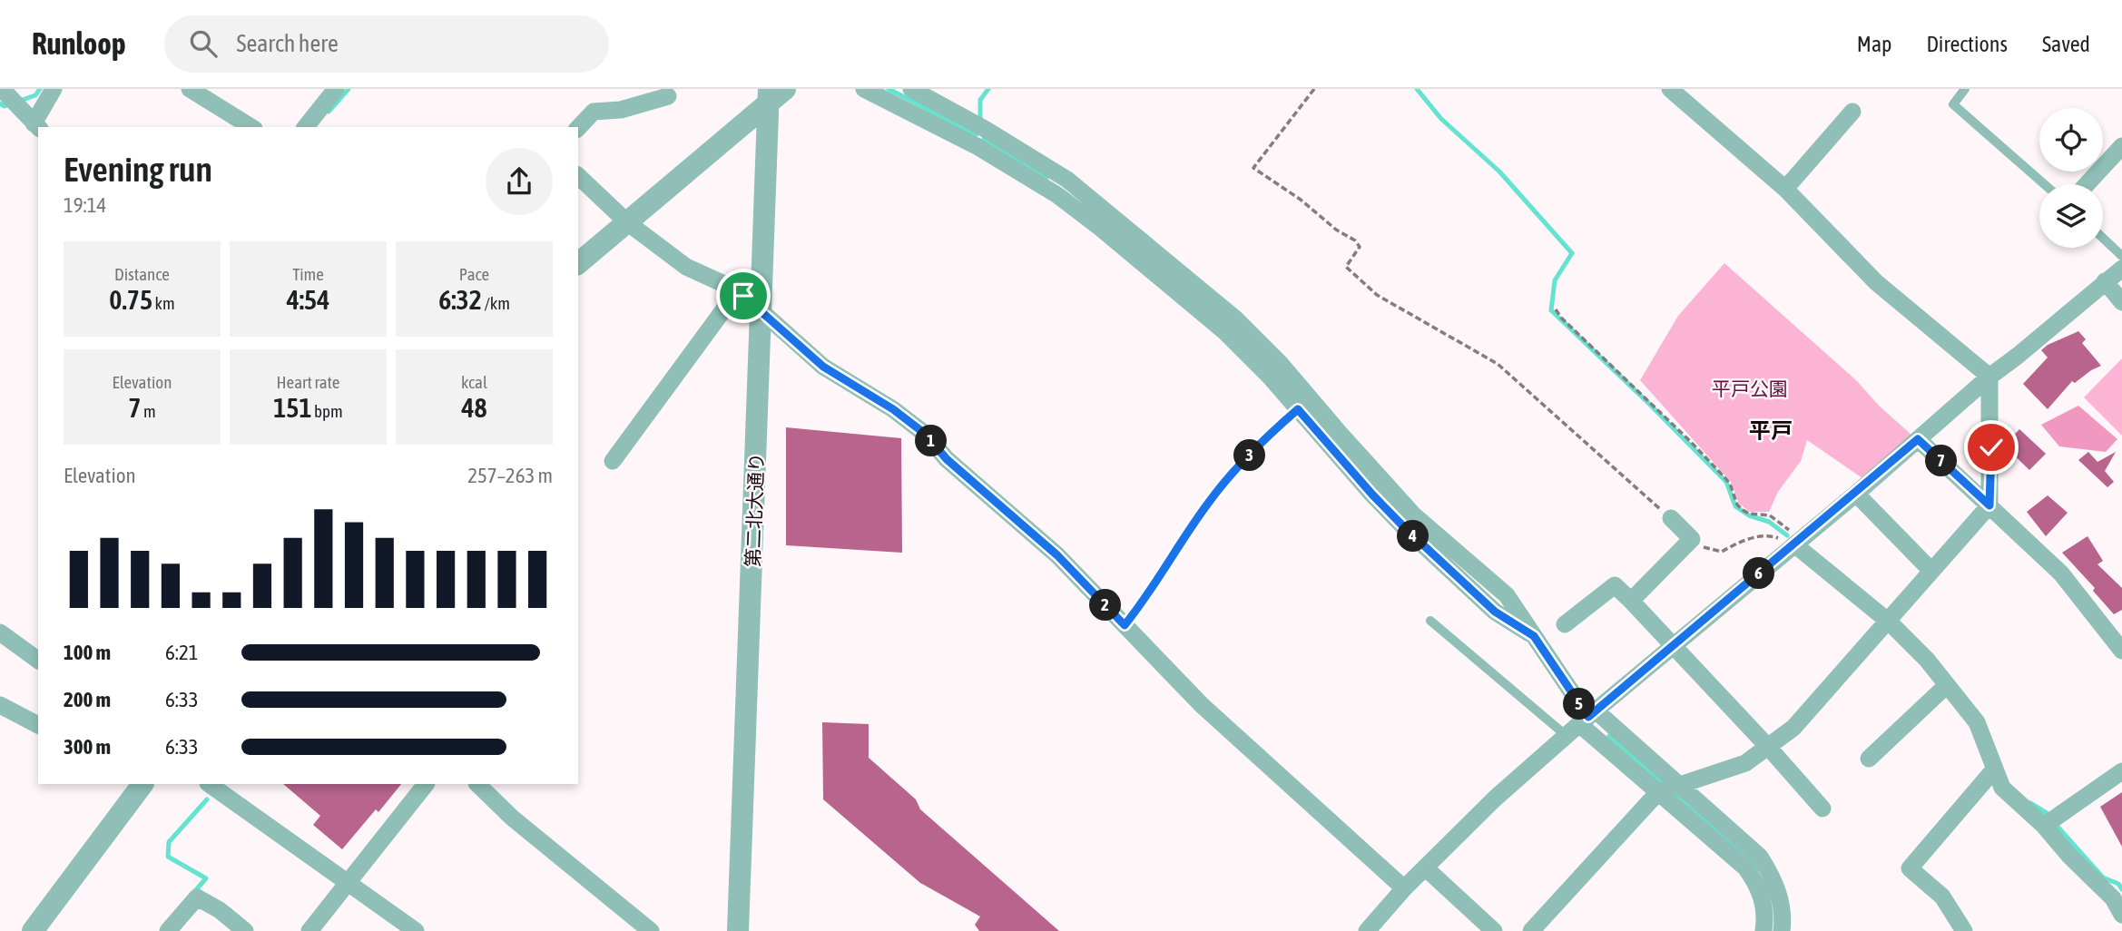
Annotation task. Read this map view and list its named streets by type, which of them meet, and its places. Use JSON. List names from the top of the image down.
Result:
{
  "streets": {
    "street": ["第二北大通り"]
  },
  "districts": ["平戸"],
  "parks": ["平戸公園"],
  "page": {
    "header": "Runloop",
    "search": "Search here",
    "nav": ["Map", "Directions", "Saved"],
    "heading": ["Evening run", "19:14"],
    "stats": [
      ["Distance", "0.75 km"],
      ["Time", "4:54"],
      ["Pace", "6:32 /km"],
      ["Elevation", "7 m"],
      ["Heart rate", "151 bpm"],
      ["kcal", "48"]
    ],
    "pins": [
      "1",
      "3",
      "7",
      "4",
      "6",
      "2",
      "5"
    ],
    "chart": ["Elevation", "257–263 m"],
    "list": [
      {
        "name": "100 m",
        "note": "6:21"
      },
      {
        "name": "200 m",
        "note": "6:33"
      },
      {
        "name": "300 m",
        "note": "6:33"
      }
    ]
  }
}
